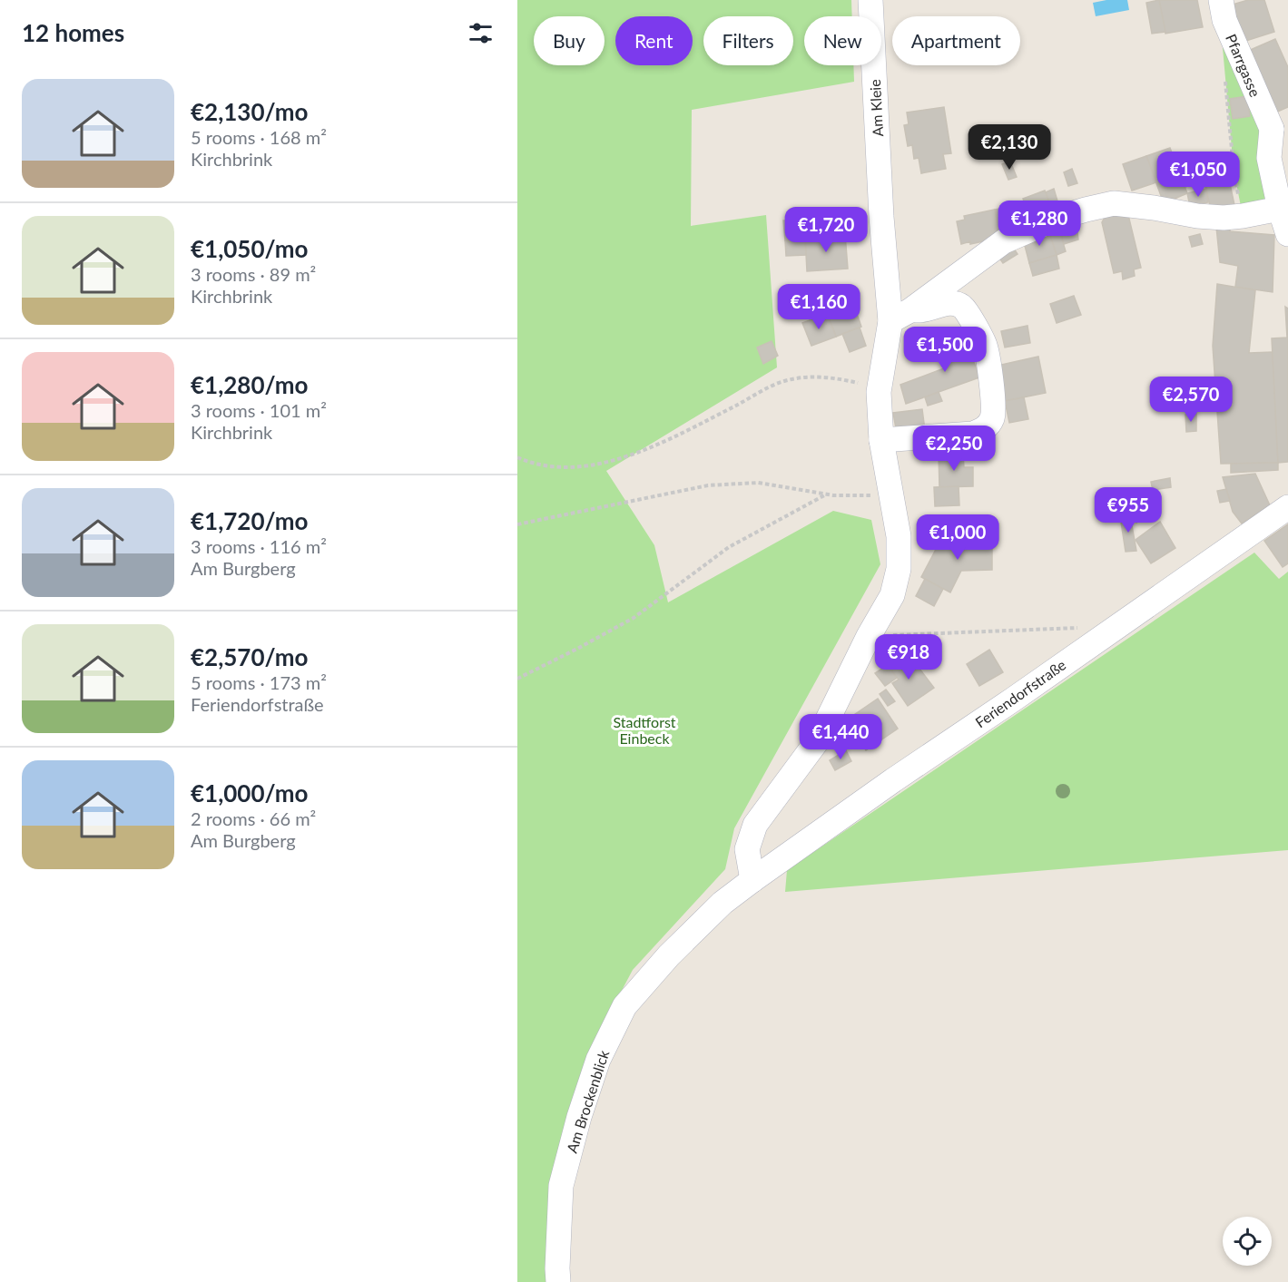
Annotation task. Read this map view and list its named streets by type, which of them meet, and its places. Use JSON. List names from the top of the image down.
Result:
{
  "streets": {
    "street": [
      "Pfarrgasse",
      "Am Kleie",
      "Feriendorfstraße",
      "Am Brockenblick"
    ]
  },
  "crossings": [
    ["Feriendorfstraße", "Am Brockenblick"]
  ],
  "parks": ["Stadtforst Einbeck"],
  "page": {
    "heading": "12 homes",
    "chip": [
      "Buy",
      "Rent",
      "Filters",
      "New",
      "Apartment"
    ],
    "list": [
      {
        "name": "€2,130/mo",
        "note": "5 rooms · 168 m² · Kirchbrink"
      },
      {
        "name": "€1,050/mo",
        "note": "3 rooms · 89 m² · Kirchbrink"
      },
      {
        "name": "€1,280/mo",
        "note": "3 rooms · 101 m² · Kirchbrink"
      },
      {
        "name": "€1,720/mo",
        "note": "3 rooms · 116 m² · Am Burgberg"
      },
      {
        "name": "€2,570/mo",
        "note": "5 rooms · 173 m² · Feriendorfstraße"
      },
      {
        "name": "€1,000/mo",
        "note": "2 rooms · 66 m² · Am Burgberg"
      }
    ],
    "price": [
      "€2,130",
      "€1,050",
      "€1,280",
      "€1,720",
      "€1,160",
      "€1,500",
      "€2,570",
      "€2,250",
      "€955",
      "€1,000",
      "€918",
      "€1,440"
    ]
  }
}
